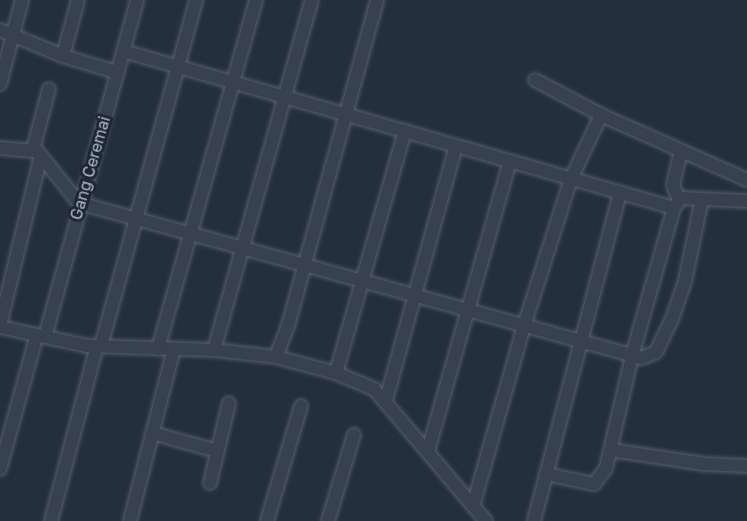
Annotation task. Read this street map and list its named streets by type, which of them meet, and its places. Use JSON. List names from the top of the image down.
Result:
{
  "streets": {
    "street": ["Gang Ceremai"]
  }
}
